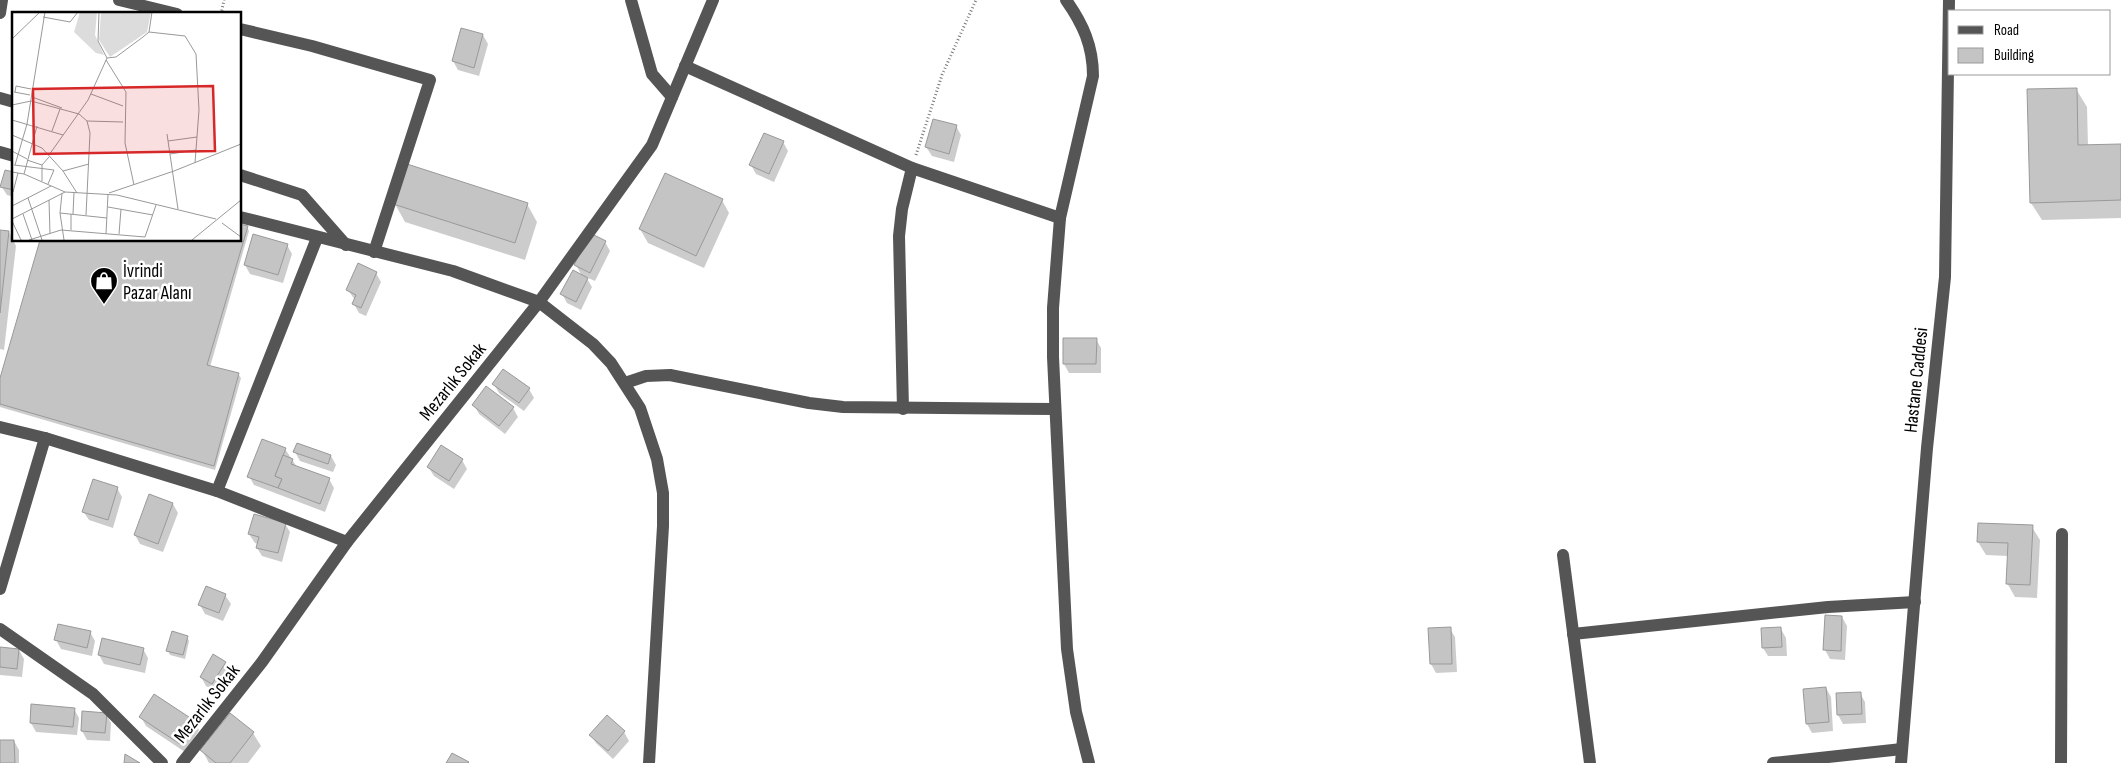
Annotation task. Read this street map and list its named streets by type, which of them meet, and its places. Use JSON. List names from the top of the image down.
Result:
{
  "streets": {
    "street": ["Hastane Caddesi", "Mezarlık Sokak"]
  },
  "places": {
    "shop": ["İvrindi Pazar Alanı"]
  },
  "legend": ["Road", "Building"]
}
